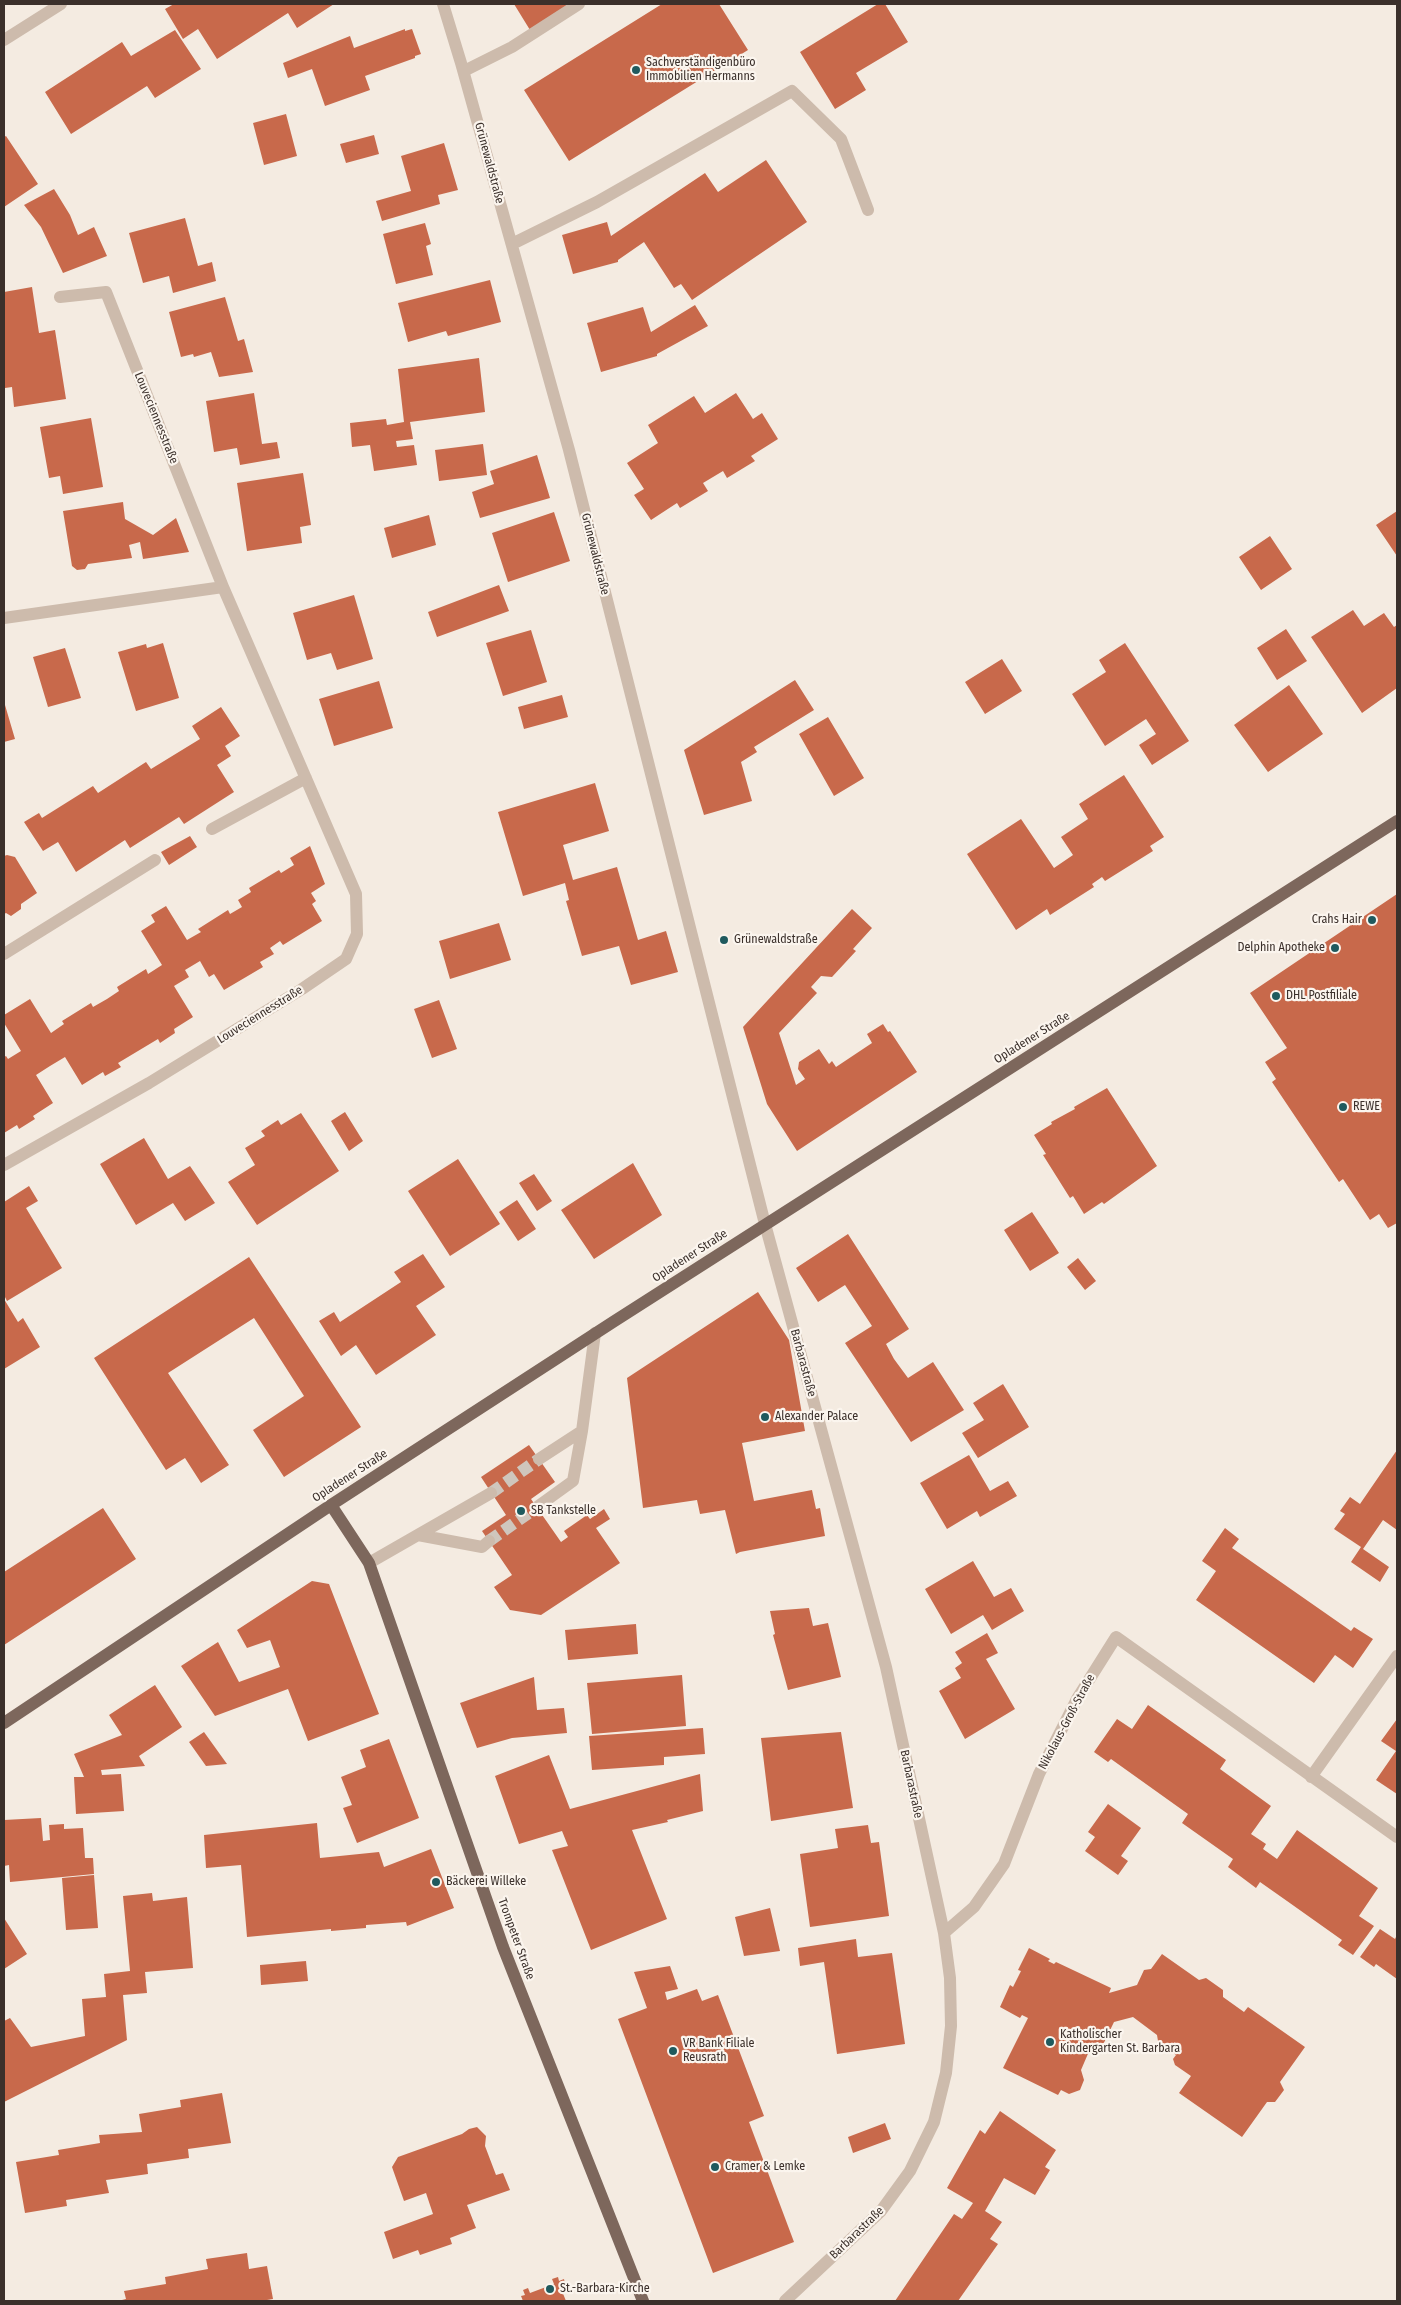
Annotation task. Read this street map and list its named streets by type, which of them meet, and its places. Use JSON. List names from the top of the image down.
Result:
{
  "streets": {
    "main road": ["Opladener Straße", "Trompeter Straße"],
    "street": [
      "Grünewaldstraße",
      "Louveciennesstraße",
      "Barbarastraße",
      "Nikolaus-Groß-Straße"
    ]
  },
  "crossings": [
    ["Grünewaldstraße", "Opladener Straße"],
    ["Grünewaldstraße", "Barbarastraße"],
    ["Opladener Straße", "Barbarastraße"],
    ["Opladener Straße", "Trompeter Straße"],
    ["Barbarastraße", "Nikolaus-Groß-Straße"]
  ],
  "places": [
    "Sachverständigenbüro Immobilien Hermanns",
    "Crahs Hair",
    "Grünewaldstraße",
    "Delphin Apotheke",
    "DHL Postfiliale",
    "REWE",
    "Alexander Palace",
    "SB Tankstelle",
    "Bäckerei Willeke",
    "Katholischer Kindergarten St. Barbara",
    "VR Bank Filiale Reusrath",
    "Cramer & Lemke",
    "St.-Barbara-Kirche"
  ]
}
